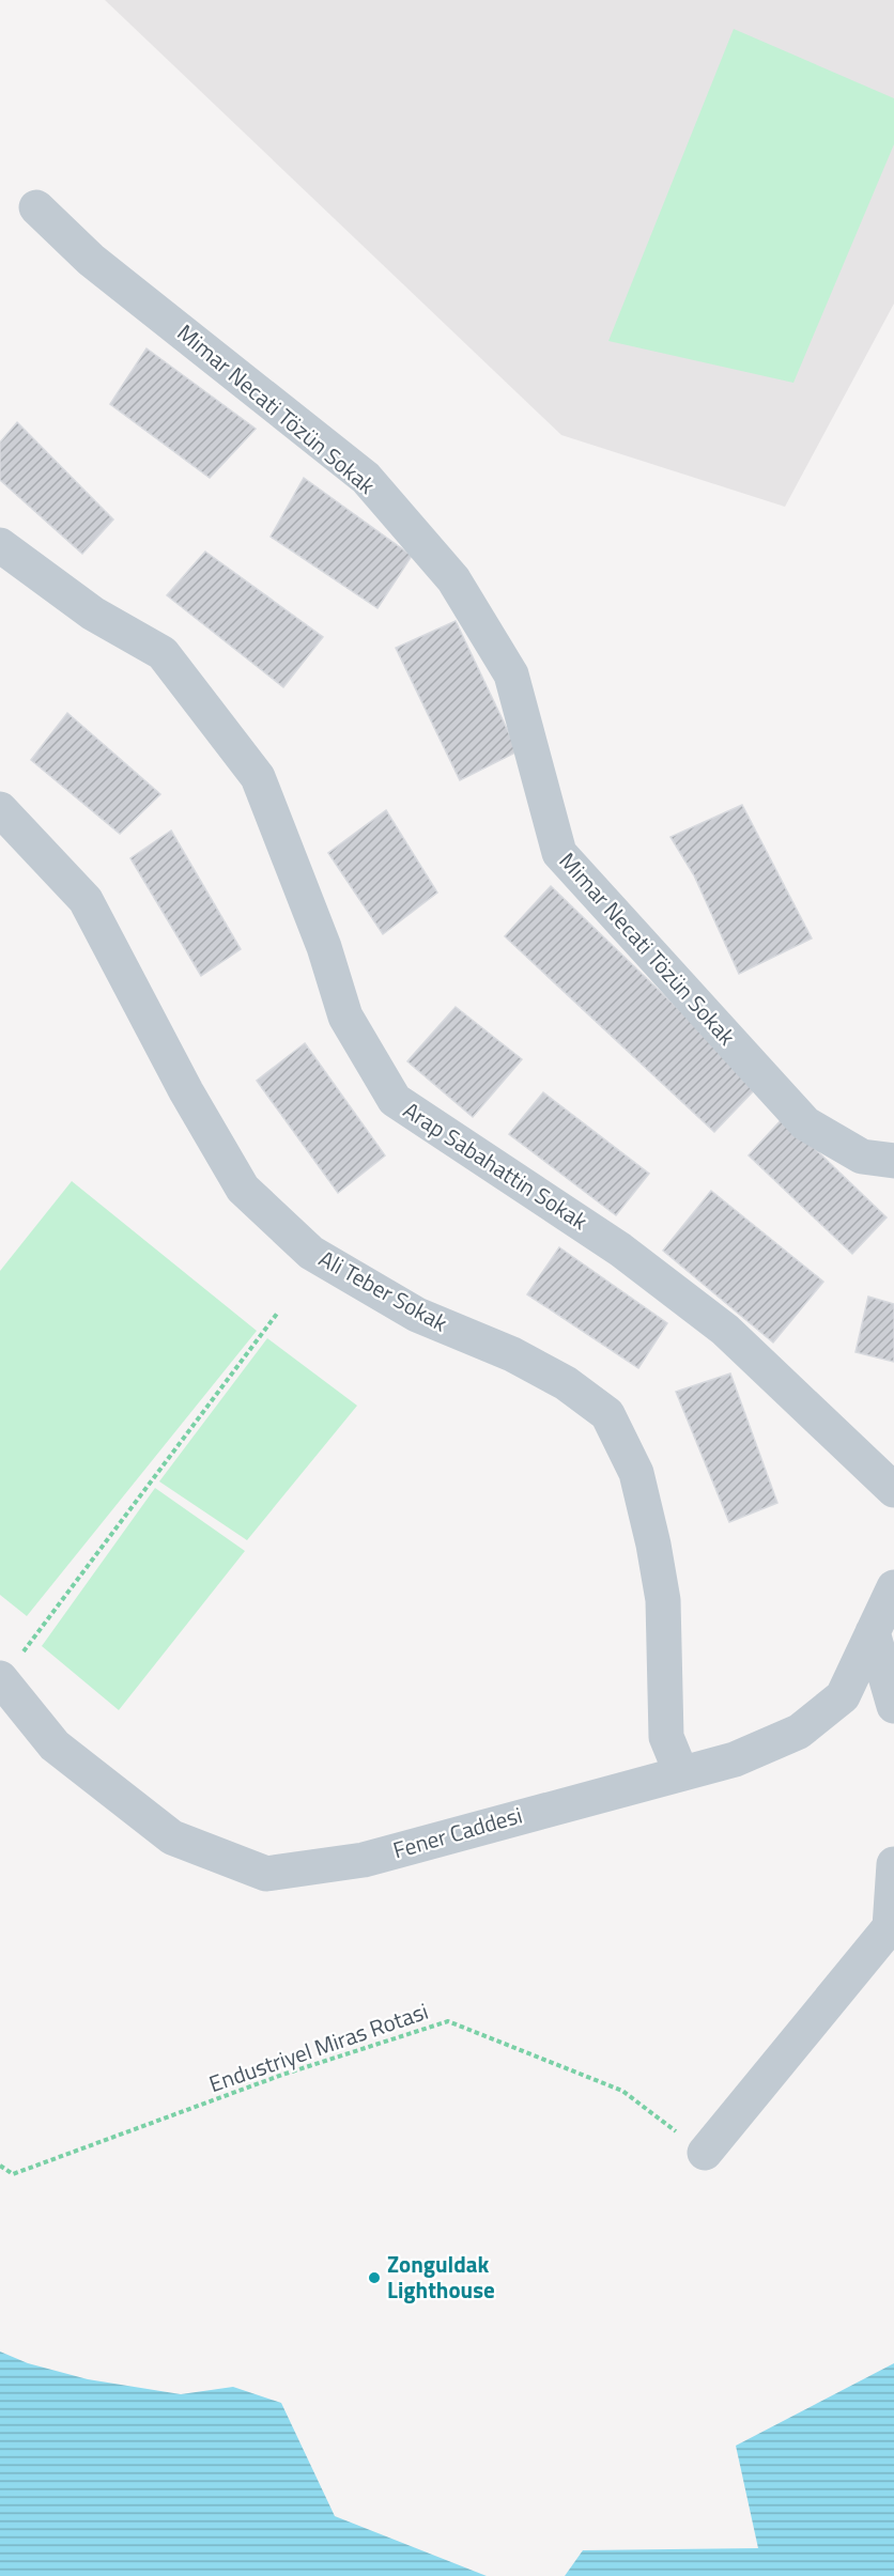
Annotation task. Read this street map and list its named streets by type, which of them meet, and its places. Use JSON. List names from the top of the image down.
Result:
{
  "streets": {
    "street": [
      "Mimar Necati Tözün Sokak",
      "Arap Sabahattin Sokak",
      "Ali Teber Sokak",
      "Fener Caddesi"
    ],
    "path": ["Endustriyel Miras Rotasi"]
  },
  "crossings": [
    ["Ali Teber Sokak", "Fener Caddesi"]
  ],
  "places": ["Zonguldak Lighthouse"]
}
